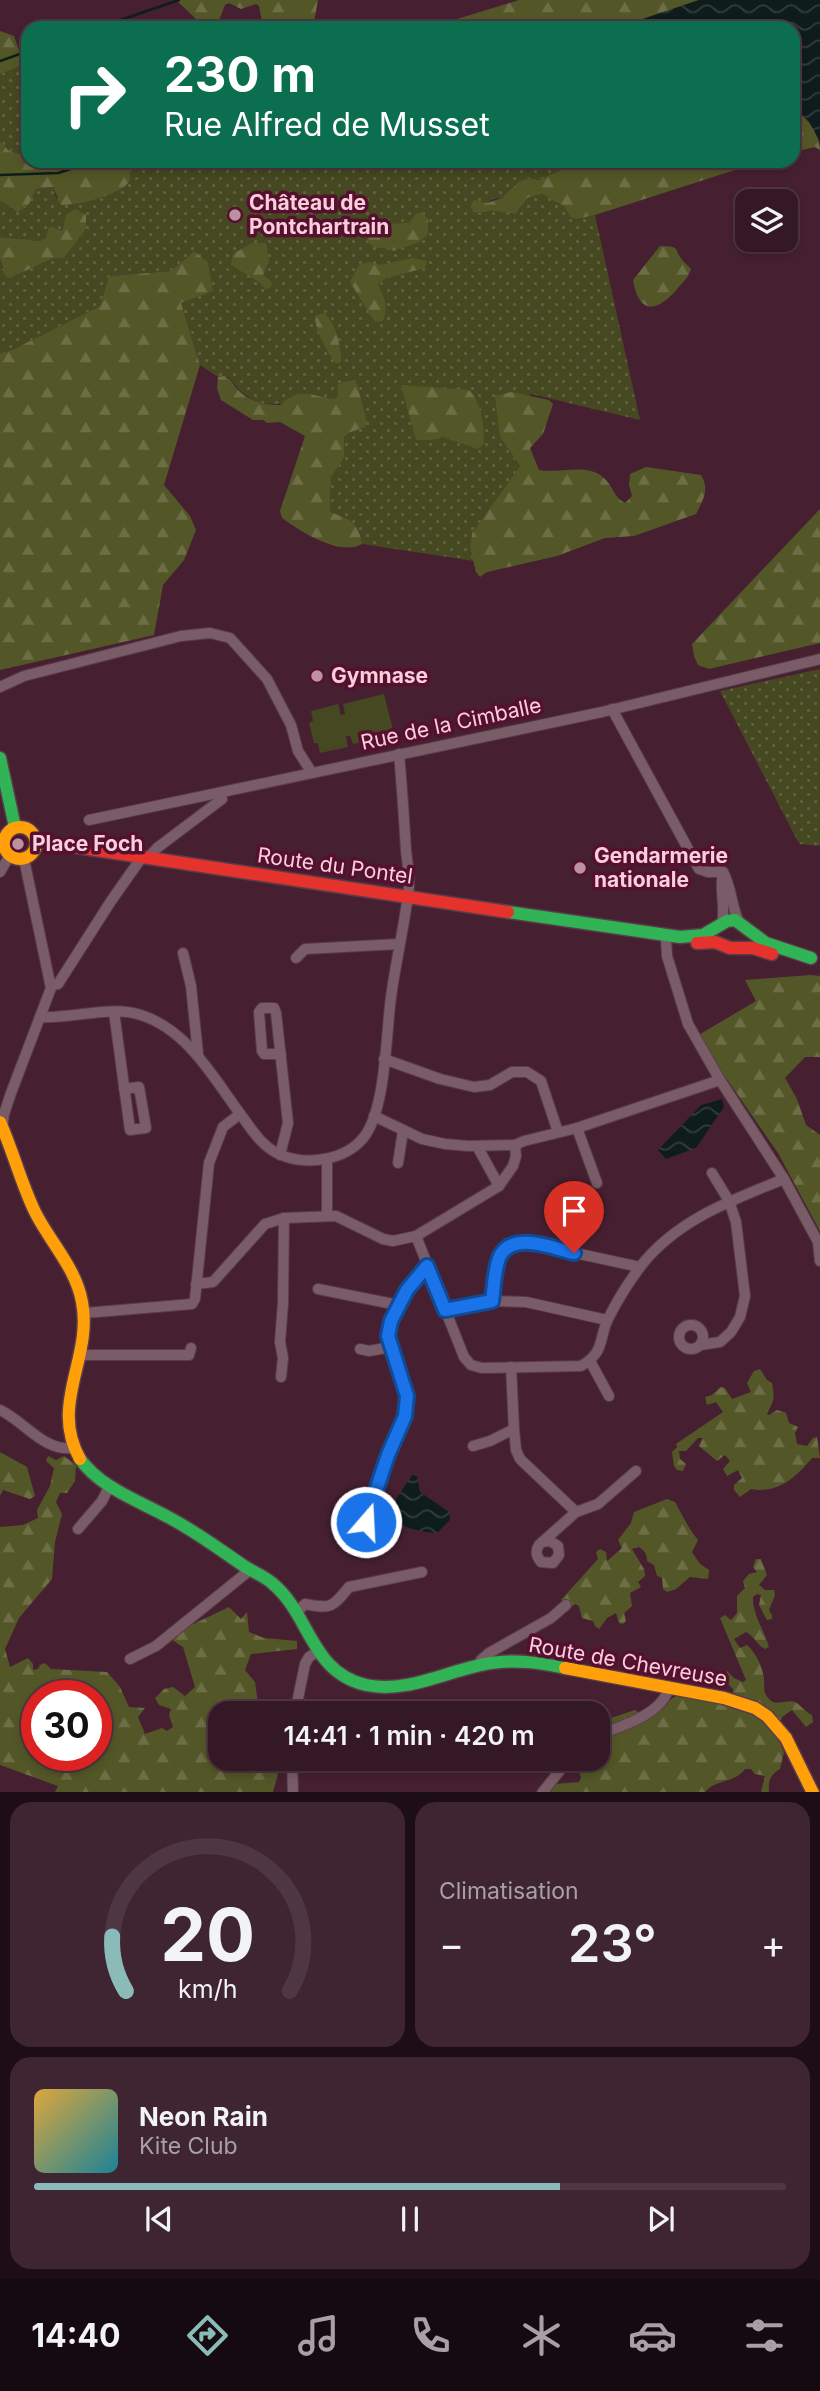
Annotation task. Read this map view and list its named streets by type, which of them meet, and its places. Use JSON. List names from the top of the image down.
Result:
{
  "streets": {
    "street": ["Rue de la Cimballe", "Route du Pontel", "Route de Chevreuse"]
  },
  "places": [
    "Château de Pontchartrain",
    "Gymnase",
    "Place Foch",
    "Gendarmerie nationale"
  ],
  "page": {
    "turn": ["230 m", "Rue Alfred de Musset"],
    "limit": "30",
    "trip": "14:41 · 1 min · 420 m",
    "tile": "Climatisation",
    "heat": ["−", "23°", "+"],
    "song": ["Neon Rain", "Kite Club"],
    "tabs": "14:40",
    "gauge": ["20", "km/h"]
  }
}
